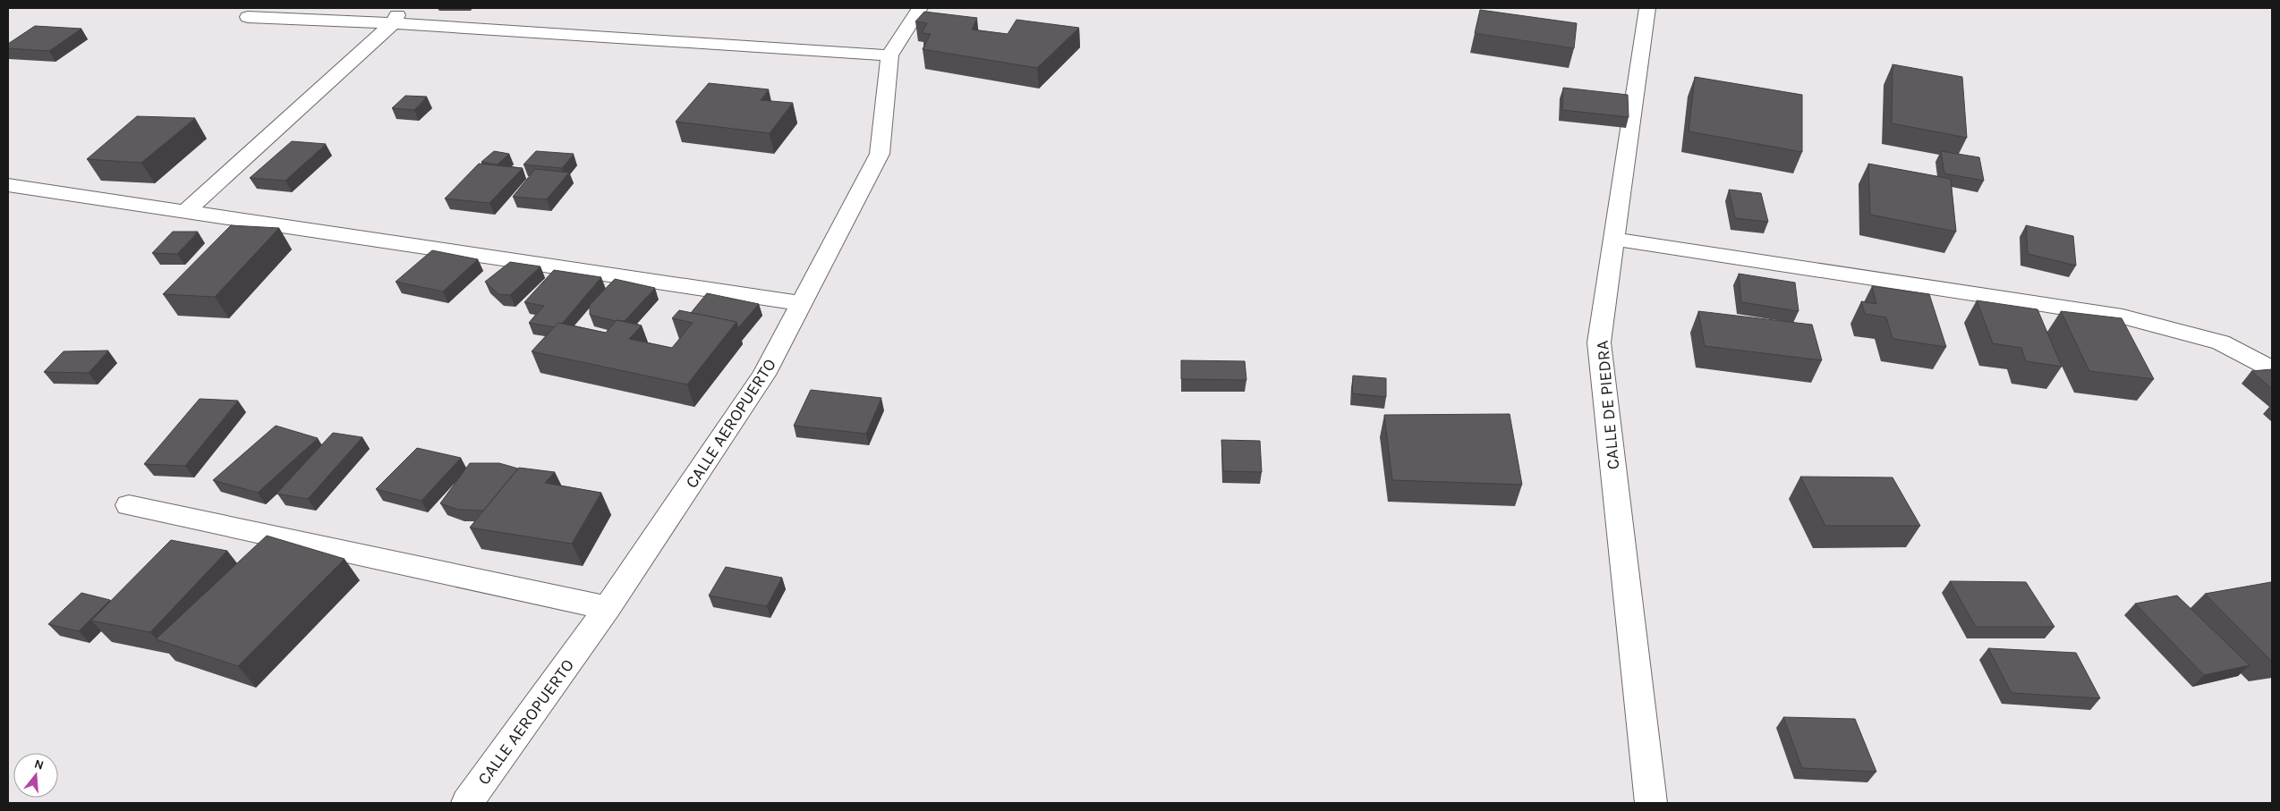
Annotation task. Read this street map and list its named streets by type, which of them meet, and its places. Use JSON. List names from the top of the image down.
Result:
{
  "streets": {
    "street": ["CALLE DE PIEDRA", "CALLE AEROPUERTO"]
  },
  "north": "top"
}
